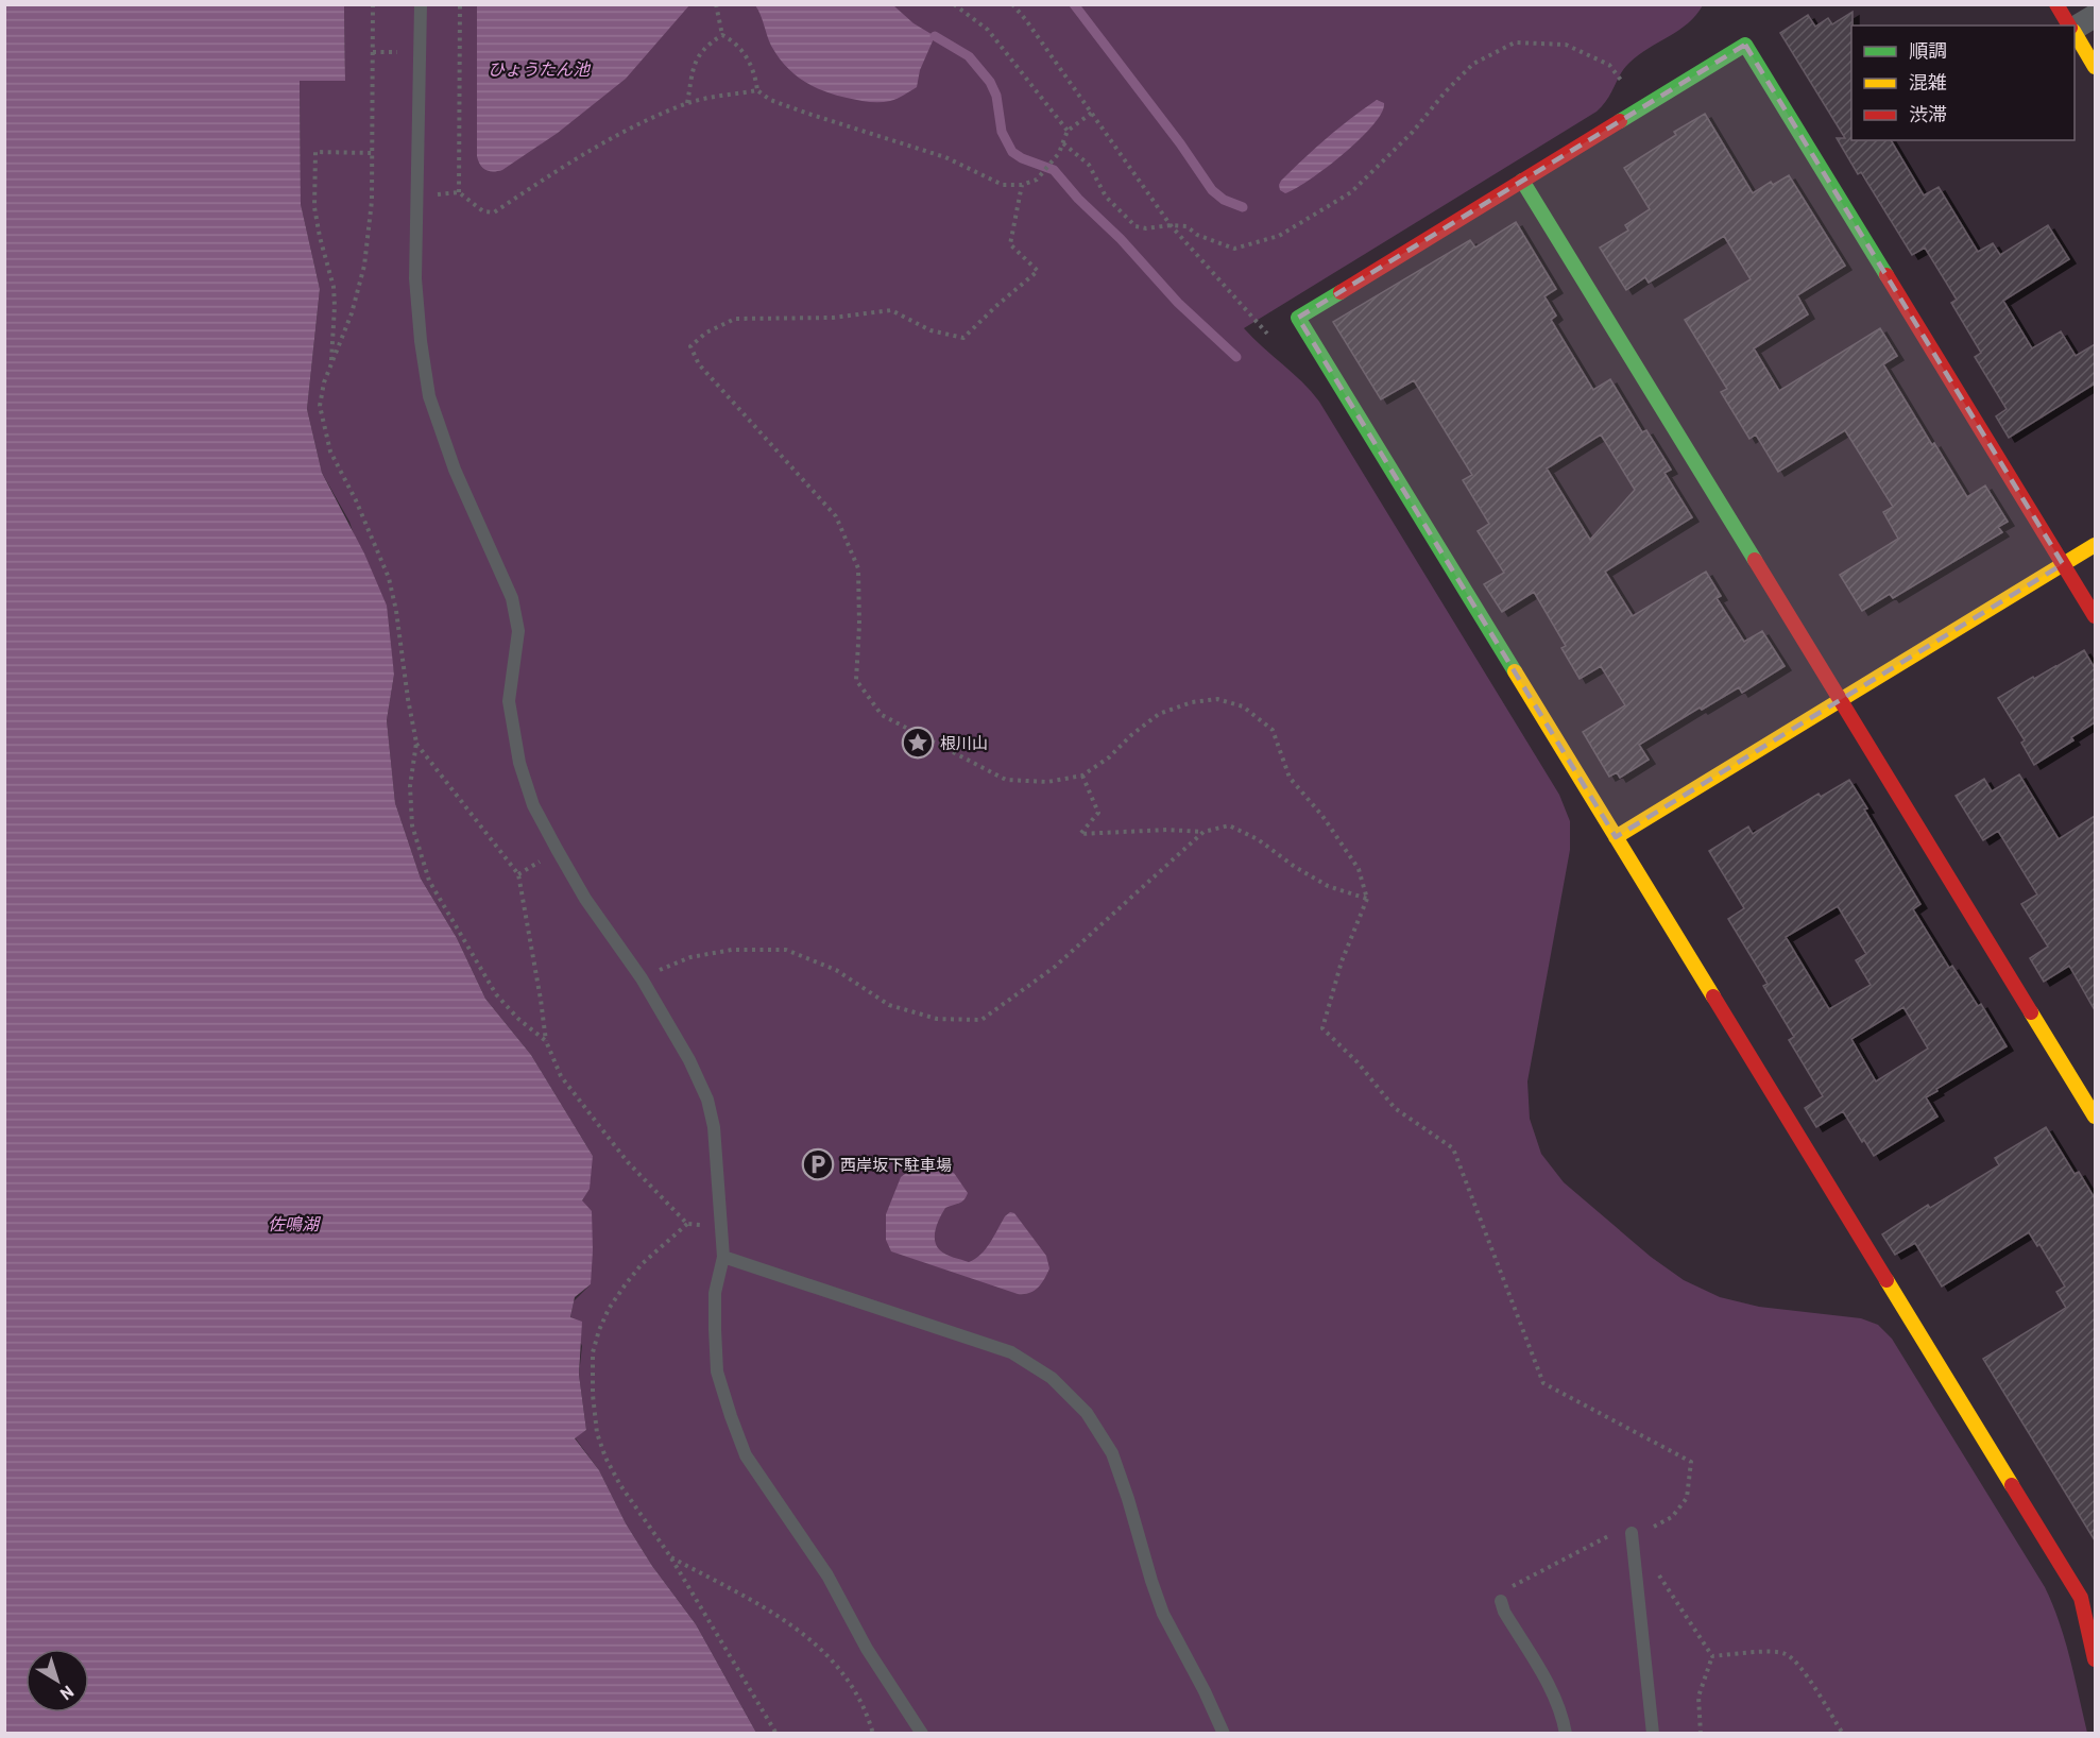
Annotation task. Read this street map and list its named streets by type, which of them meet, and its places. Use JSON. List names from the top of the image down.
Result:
{
  "water": ["ひょうたん池", "佐鳴湖"],
  "places": {
    "place": ["根川山"],
    "parking": ["西岸坂下駐車場"]
  },
  "legend": ["順調", "混雑", "渋滞"],
  "north": "bottom right"
}
